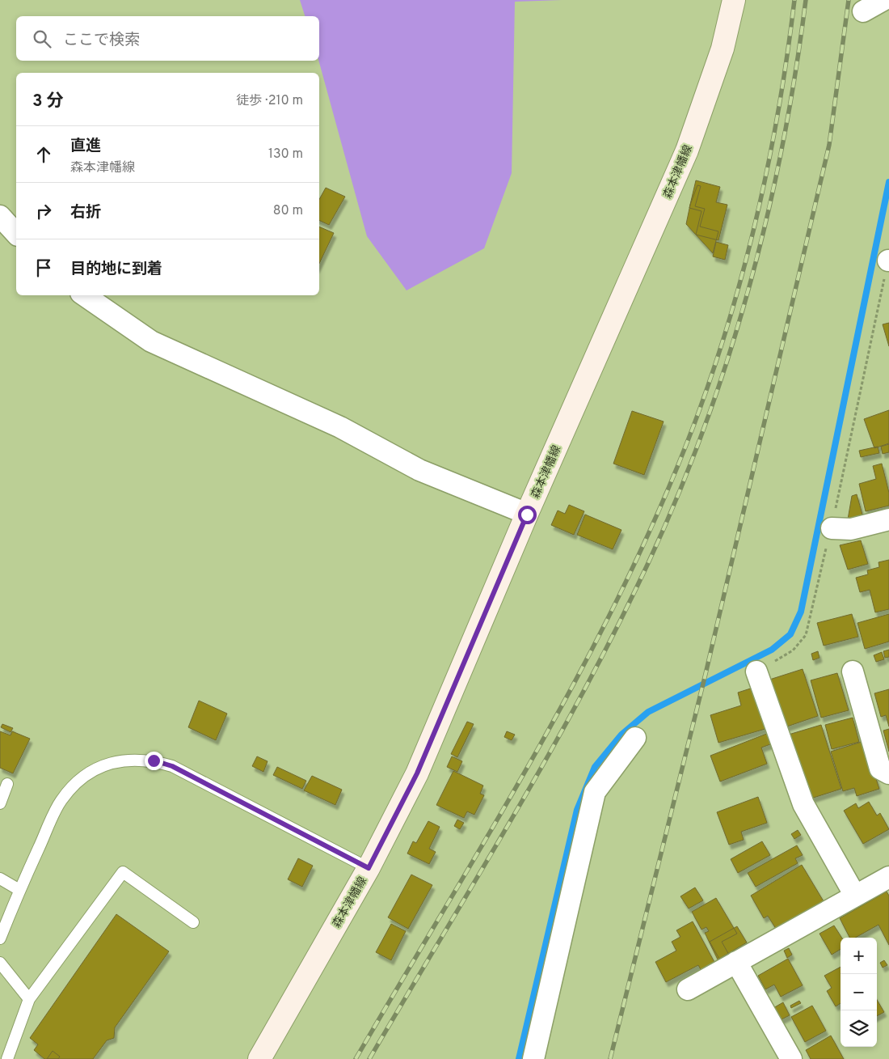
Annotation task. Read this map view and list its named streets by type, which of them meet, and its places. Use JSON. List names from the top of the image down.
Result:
{
  "streets": {
    "main road": ["森本津幡線"]
  },
  "page": {
    "search": "ここで検索",
    "heading": ["3 分", "徒歩 · 210 m"],
    "list": [
      ["直進", "森本津幡線", "130 m"],
      ["右折", "80 m"],
      "目的地に到着"
    ],
    "map_buttons": ["+", "−"]
  }
}
